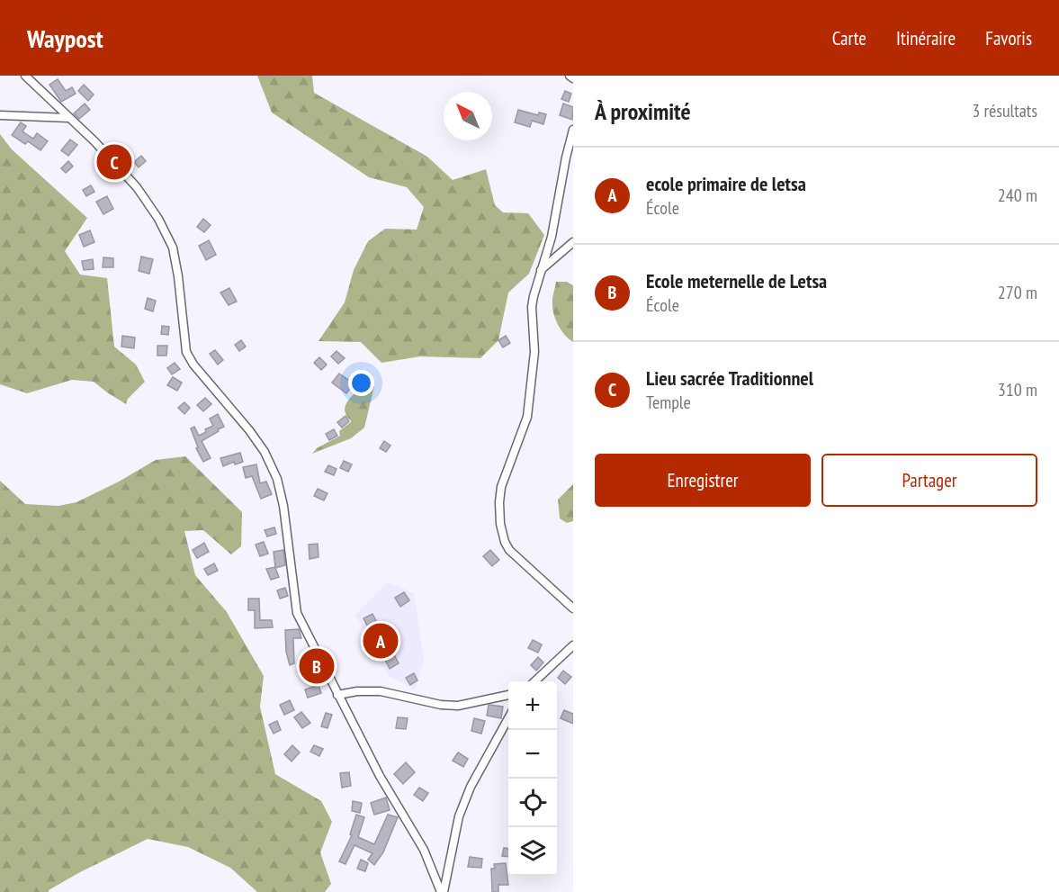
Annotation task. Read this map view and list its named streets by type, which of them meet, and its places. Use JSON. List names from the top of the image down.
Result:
{
  "north": "top left",
  "page": {
    "header": "Waypost",
    "nav": ["Carte", "Itinéraire", "Favoris"],
    "heading": ["À proximité", "3 résultats"],
    "pins": ["C", "A", "B"],
    "list": [
      {
        "mark": "A",
        "name": "ecole primaire de letsa",
        "note": "École",
        "value": "240 m"
      },
      {
        "mark": "B",
        "name": "Ecole meternelle de Letsa",
        "note": "École",
        "value": "270 m"
      },
      {
        "mark": "C",
        "name": "Lieu sacrée Traditionnel",
        "note": "Temple",
        "value": "310 m"
      }
    ],
    "buttons": ["Enregistrer", "Partager"],
    "map_buttons": ["+", "−"]
  }
}
